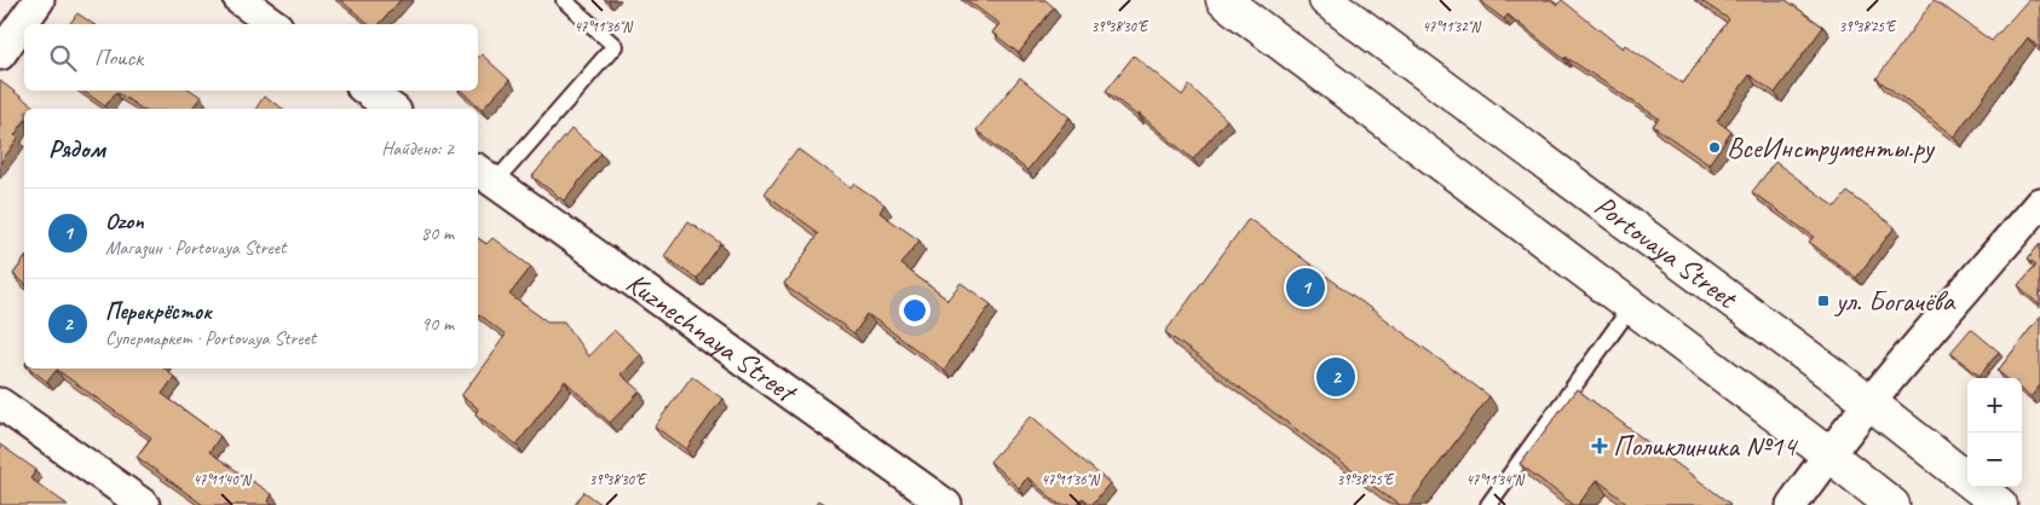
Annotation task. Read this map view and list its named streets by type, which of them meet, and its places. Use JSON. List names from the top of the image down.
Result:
{
  "streets": {
    "main road": ["Portovaya Street"],
    "street": ["Kuznechnaya Street"]
  },
  "places": {
    "other": ["ВсеИнструменты.ру"],
    "transit": ["ул. Богачёва"],
    "health": ["Поликлиника №14"]
  },
  "page": {
    "search": "Поиск",
    "heading": ["Рядом", "Найдено: 2"],
    "list": [
      {
        "mark": "1",
        "name": "Ozon",
        "note": "Магазин · Portovaya Street",
        "value": "80 m"
      },
      {
        "mark": "2",
        "name": "Перекрёсток",
        "note": "Супермаркет · Portovaya Street",
        "value": "90 m"
      }
    ],
    "pins": ["1", "2"],
    "map_buttons": ["+", "−"]
  },
  "coordinates": [
    "39°38'30\"E",
    "39°38'25\"E",
    "47°11'36\"N",
    "47°11'32\"N",
    "47°11'40\"N",
    "47°11'34\"N"
  ]
}
